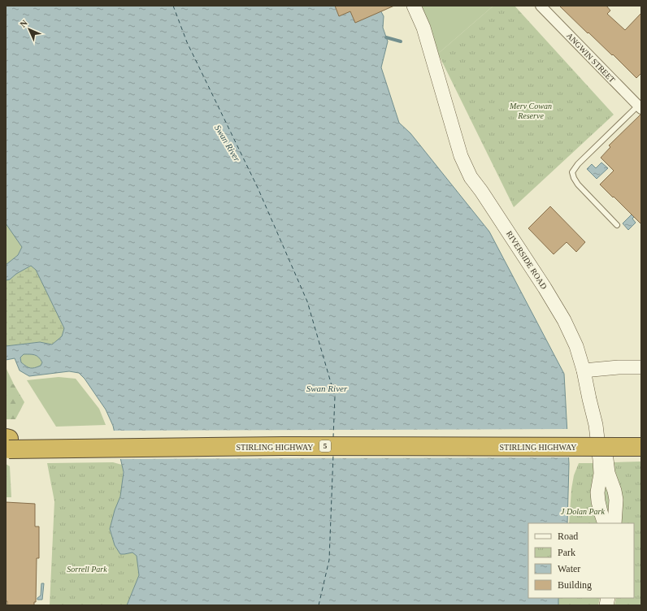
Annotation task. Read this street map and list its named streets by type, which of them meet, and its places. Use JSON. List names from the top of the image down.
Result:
{
  "streets": {
    "highway": ["5", "STIRLING HIGHWAY"],
    "street": ["ANGWIN STREET", "RIVERSIDE ROAD"]
  },
  "water": ["Swan River"],
  "parks": ["Merv Cowan Reserve", "J Dolan Park", "Sorrell Park"],
  "legend": [
    "Road",
    "Park",
    "Water",
    "Building"
  ],
  "north": "top left"
}
